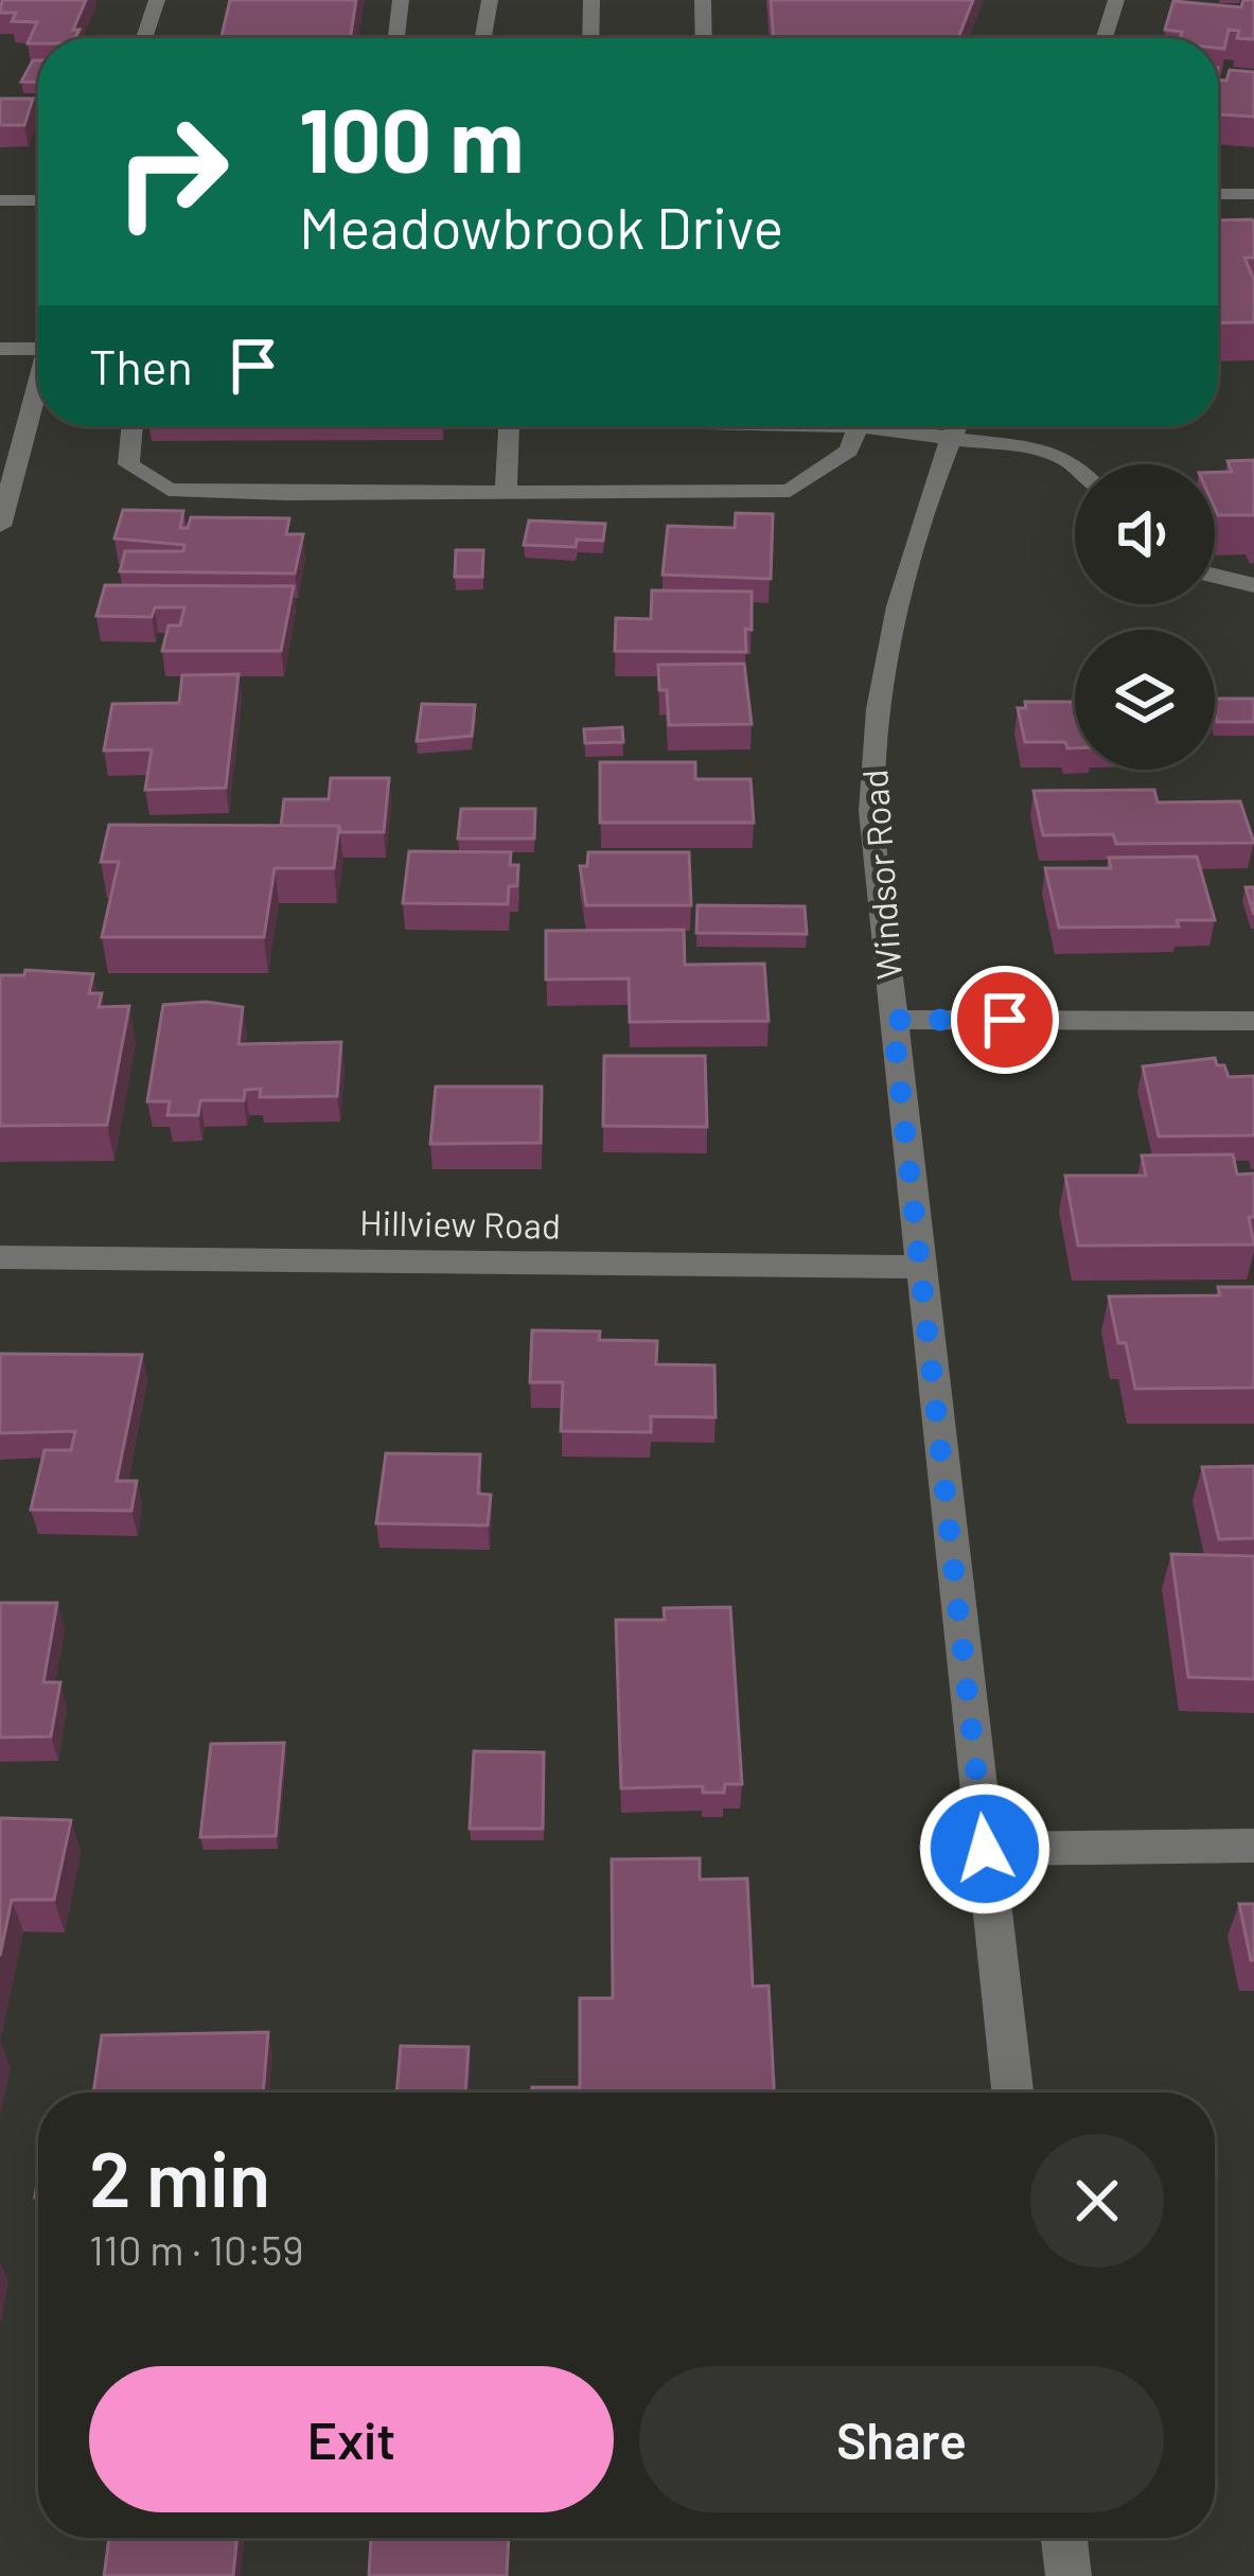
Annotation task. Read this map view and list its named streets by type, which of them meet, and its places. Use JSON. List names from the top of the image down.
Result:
{
  "streets": {
    "street": ["Windsor Road", "Hillview Road"]
  },
  "crossings": [
    ["Windsor Road", "Hillview Road"]
  ],
  "page": {
    "turn": ["100 m", "Meadowbrook Drive"],
    "then": "Then",
    "heading": ["2 min", "110 m · 10:59"],
    "buttons": ["Exit", "Share"]
  }
}
